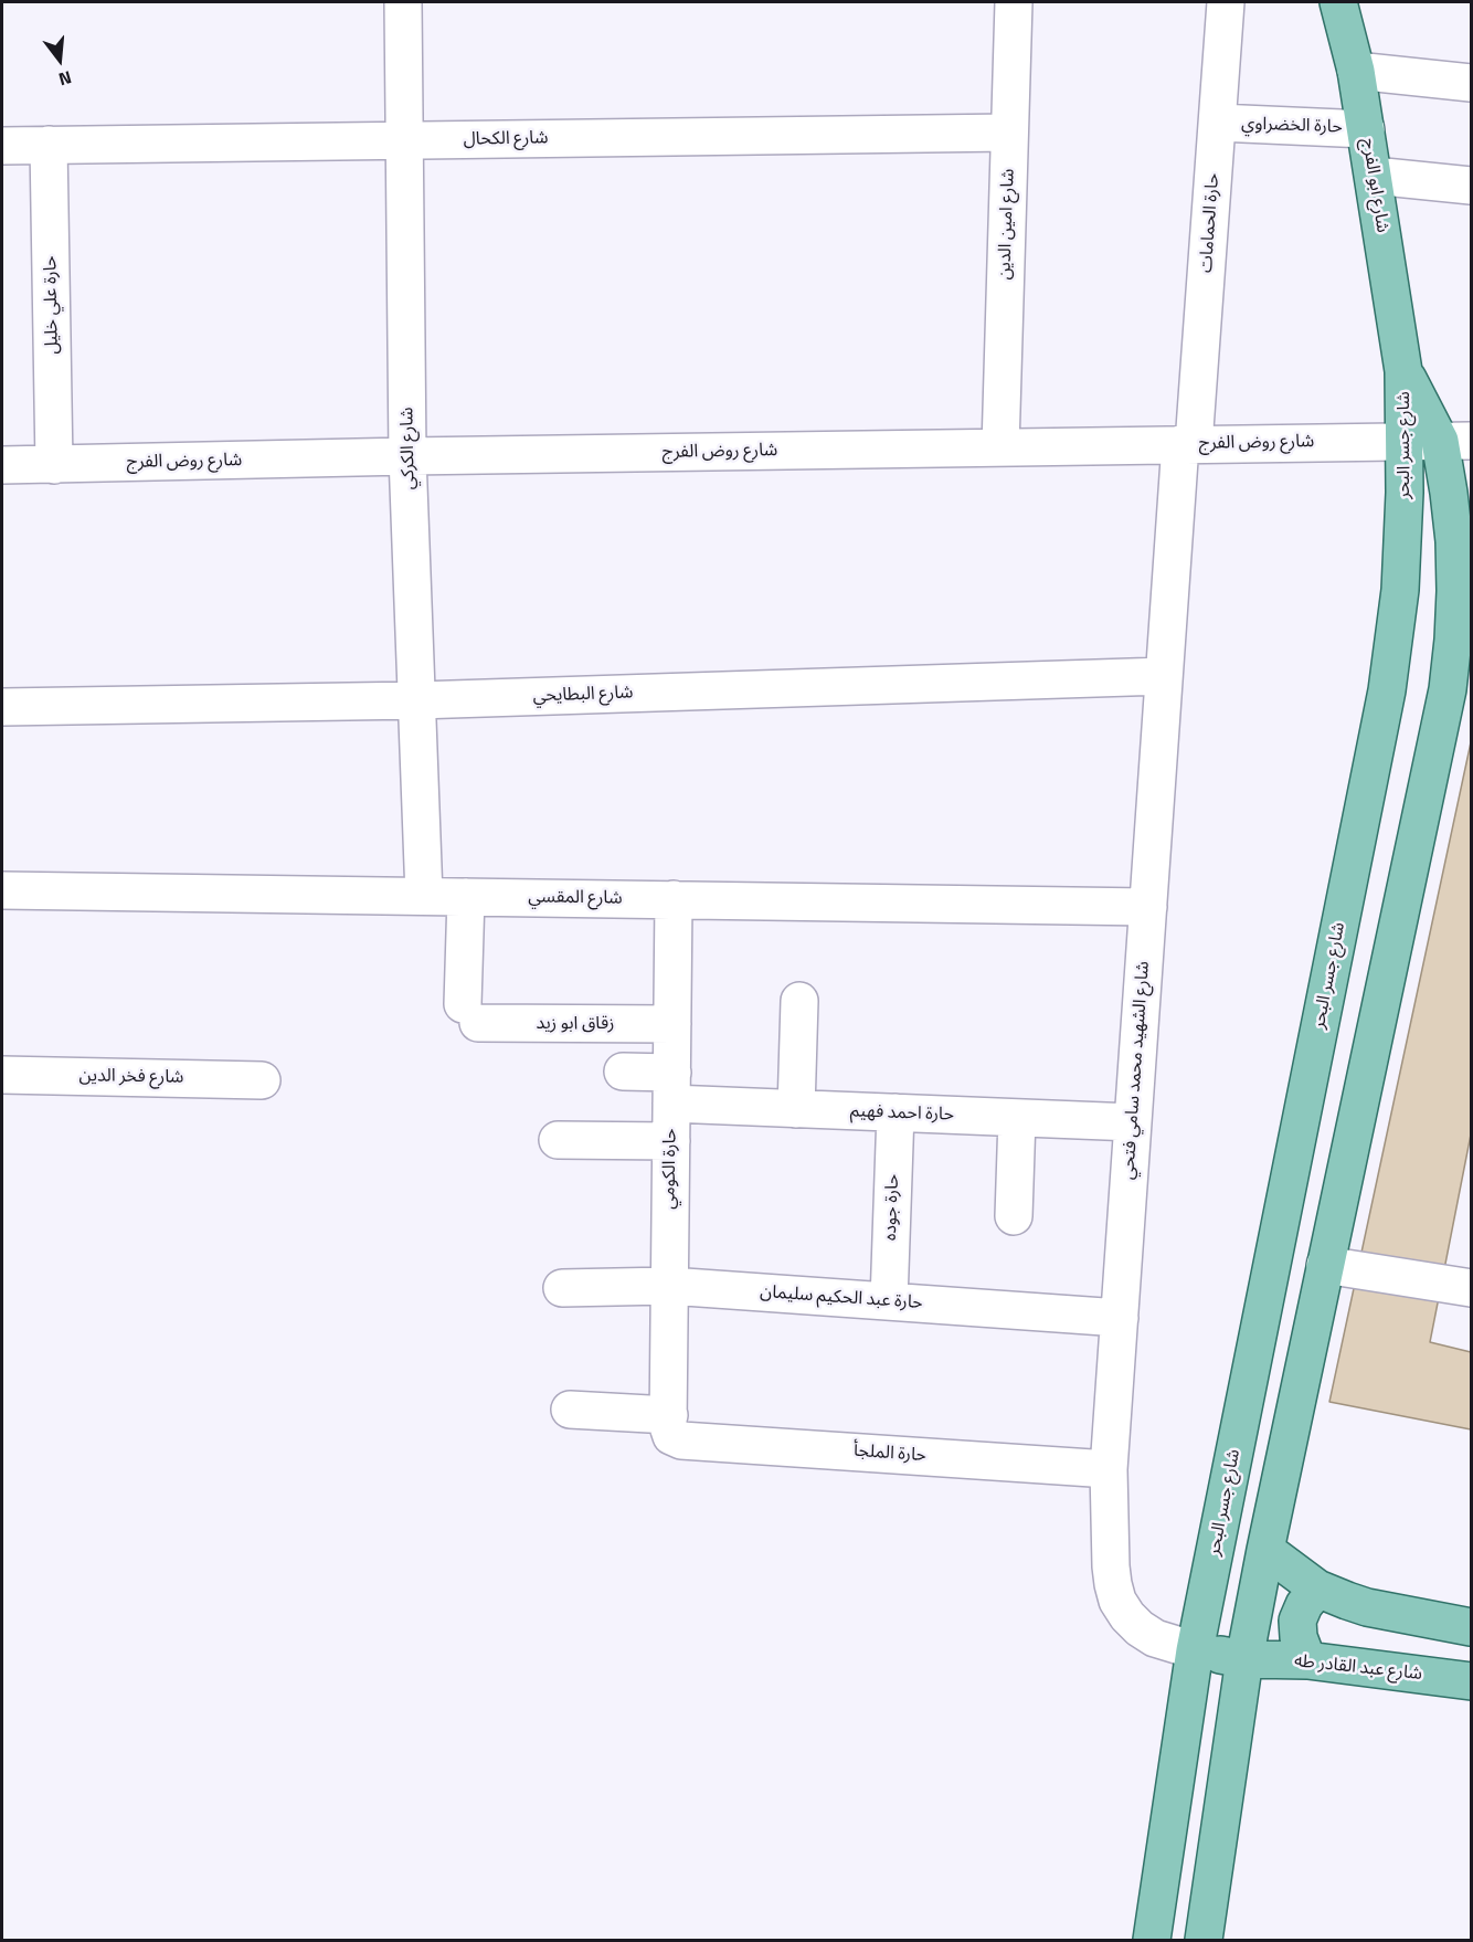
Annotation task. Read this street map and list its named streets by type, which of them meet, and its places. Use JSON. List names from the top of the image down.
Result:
{
  "streets": {
    "main road": ["شارع ابو الفرج", "شارع جسر البحر", "شارع عبد القادر طه"],
    "street": [
      "حارة الخضراوي",
      "شارع الكحال",
      "حارة الحمامات",
      "شارع امين الدين",
      "حارة علي خليل",
      "شارع روض الفرج",
      "شارع الكركي",
      "شارع البطايحي",
      "شارع المقسي",
      "زقاق ابو زيد",
      "شارع الشهيد محمد سامي فتحي",
      "شارع فخر الدين",
      "حارة احمد فهيم",
      "حارة الكومي",
      "حارة جوده",
      "حارة عبد الحكيم سليمان",
      "حارة الملجأ"
    ]
  },
  "crossings": [
    ["حارة الخضراوي", "شارع ابو الفرج"],
    ["حارة الخضراوي", "حارة الحمامات"],
    ["شارع الكحال", "شارع امين الدين"],
    ["شارع الكحال", "حارة علي خليل"],
    ["شارع الكحال", "شارع الكركي"],
    ["شارع ابو الفرج", "شارع جسر البحر"],
    ["حارة الحمامات", "شارع روض الفرج"],
    ["حارة الحمامات", "شارع الشهيد محمد سامي فتحي"],
    ["شارع امين الدين", "شارع روض الفرج"],
    ["حارة علي خليل", "شارع روض الفرج"],
    ["شارع روض الفرج", "شارع جسر البحر"],
    ["شارع روض الفرج", "شارع الكركي"],
    ["شارع روض الفرج", "شارع الشهيد محمد سامي فتحي"],
    ["شارع جسر البحر", "شارع الشهيد محمد سامي فتحي"],
    ["شارع جسر البحر", "شارع عبد القادر طه"],
    ["شارع الكركي", "شارع البطايحي"],
    ["شارع الكركي", "شارع المقسي"],
    ["شارع البطايحي", "شارع الشهيد محمد سامي فتحي"],
    ["شارع المقسي", "زقاق ابو زيد"],
    ["شارع المقسي", "شارع الشهيد محمد سامي فتحي"],
    ["شارع المقسي", "حارة الكومي"],
    ["زقاق ابو زيد", "حارة الكومي"],
    ["شارع الشهيد محمد سامي فتحي", "حارة احمد فهيم"],
    ["شارع الشهيد محمد سامي فتحي", "حارة عبد الحكيم سليمان"],
    ["شارع الشهيد محمد سامي فتحي", "حارة الملجأ"],
    ["شارع الشهيد محمد سامي فتحي", "شارع عبد القادر طه"],
    ["حارة احمد فهيم", "حارة الكومي"],
    ["حارة احمد فهيم", "حارة جوده"],
    ["حارة الكومي", "حارة عبد الحكيم سليمان"],
    ["حارة الكومي", "حارة الملجأ"],
    ["حارة جوده", "حارة عبد الحكيم سليمان"]
  ],
  "north": "bottom"
}
